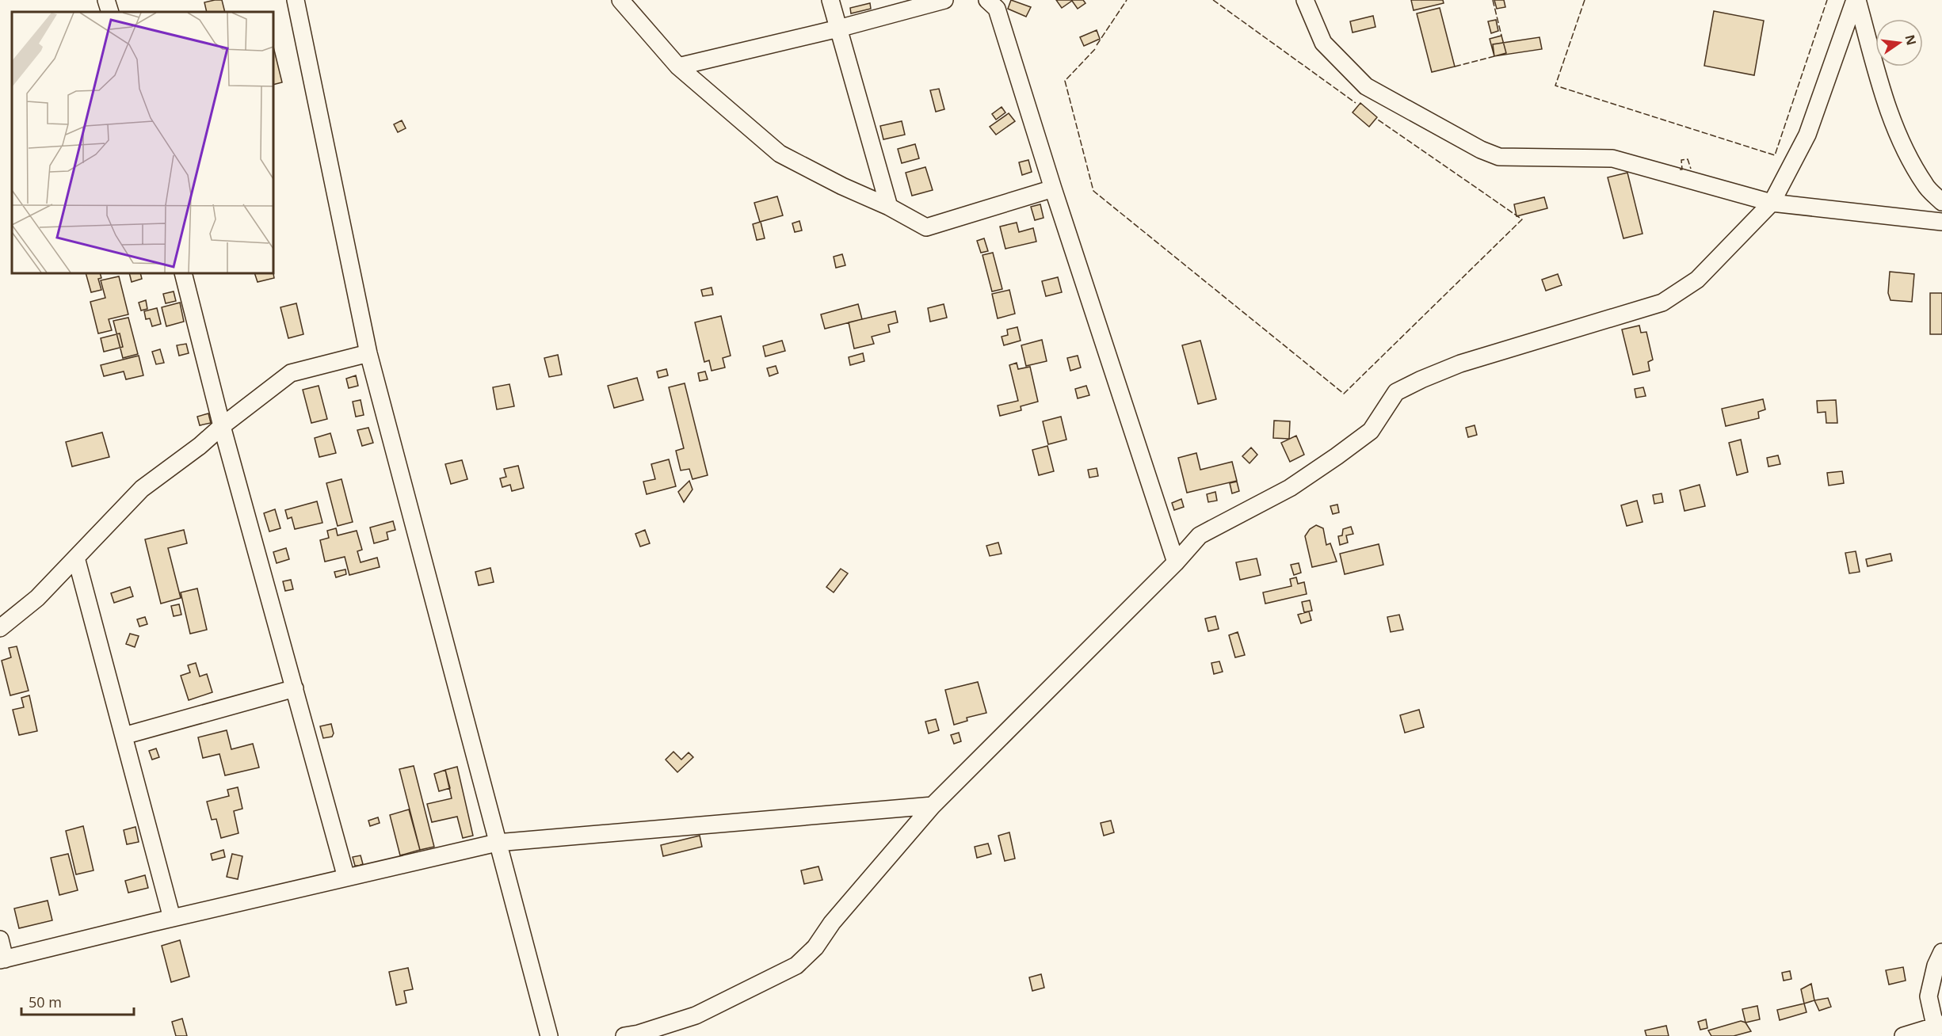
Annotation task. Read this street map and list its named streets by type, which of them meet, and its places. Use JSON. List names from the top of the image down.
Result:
{
  "scale_bar": "50 m",
  "north": "right"
}
